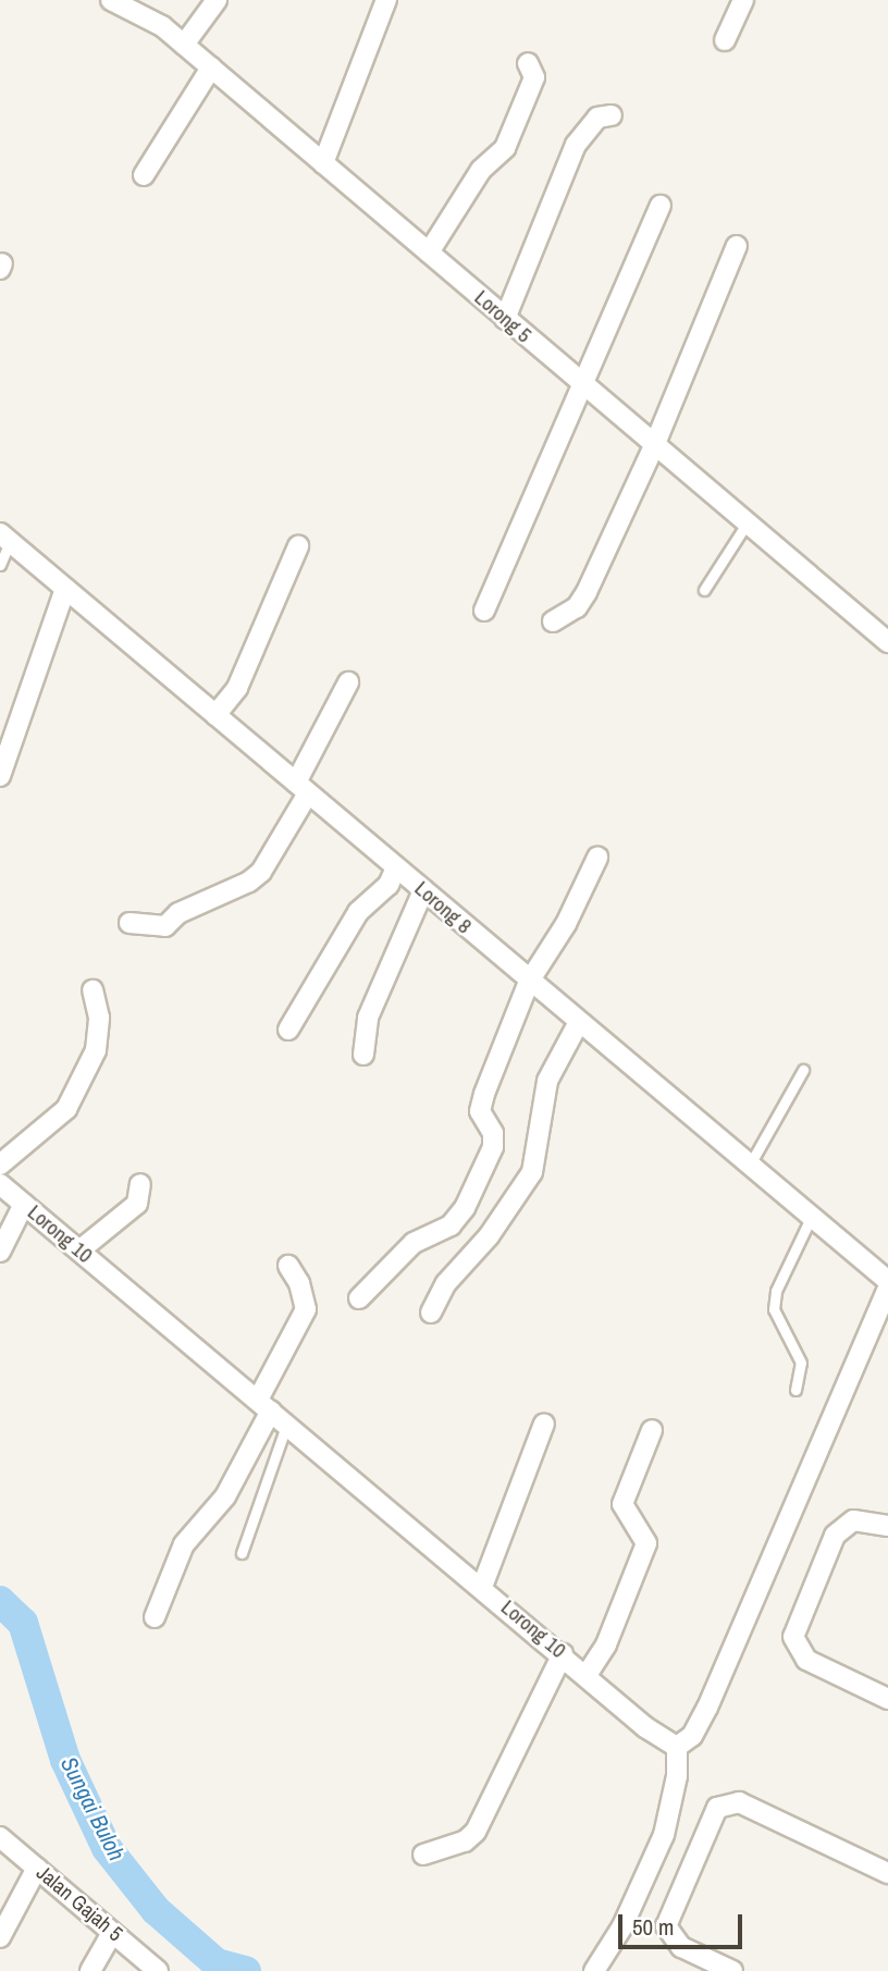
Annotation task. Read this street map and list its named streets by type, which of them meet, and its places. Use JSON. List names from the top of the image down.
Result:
{
  "streets": {
    "street": [
      "Lorong 5",
      "Lorong 8",
      "Lorong 10",
      "Jalan Gajah 5"
    ]
  },
  "water": ["Sungai Buloh"],
  "scale_bar": "50 m"
}
